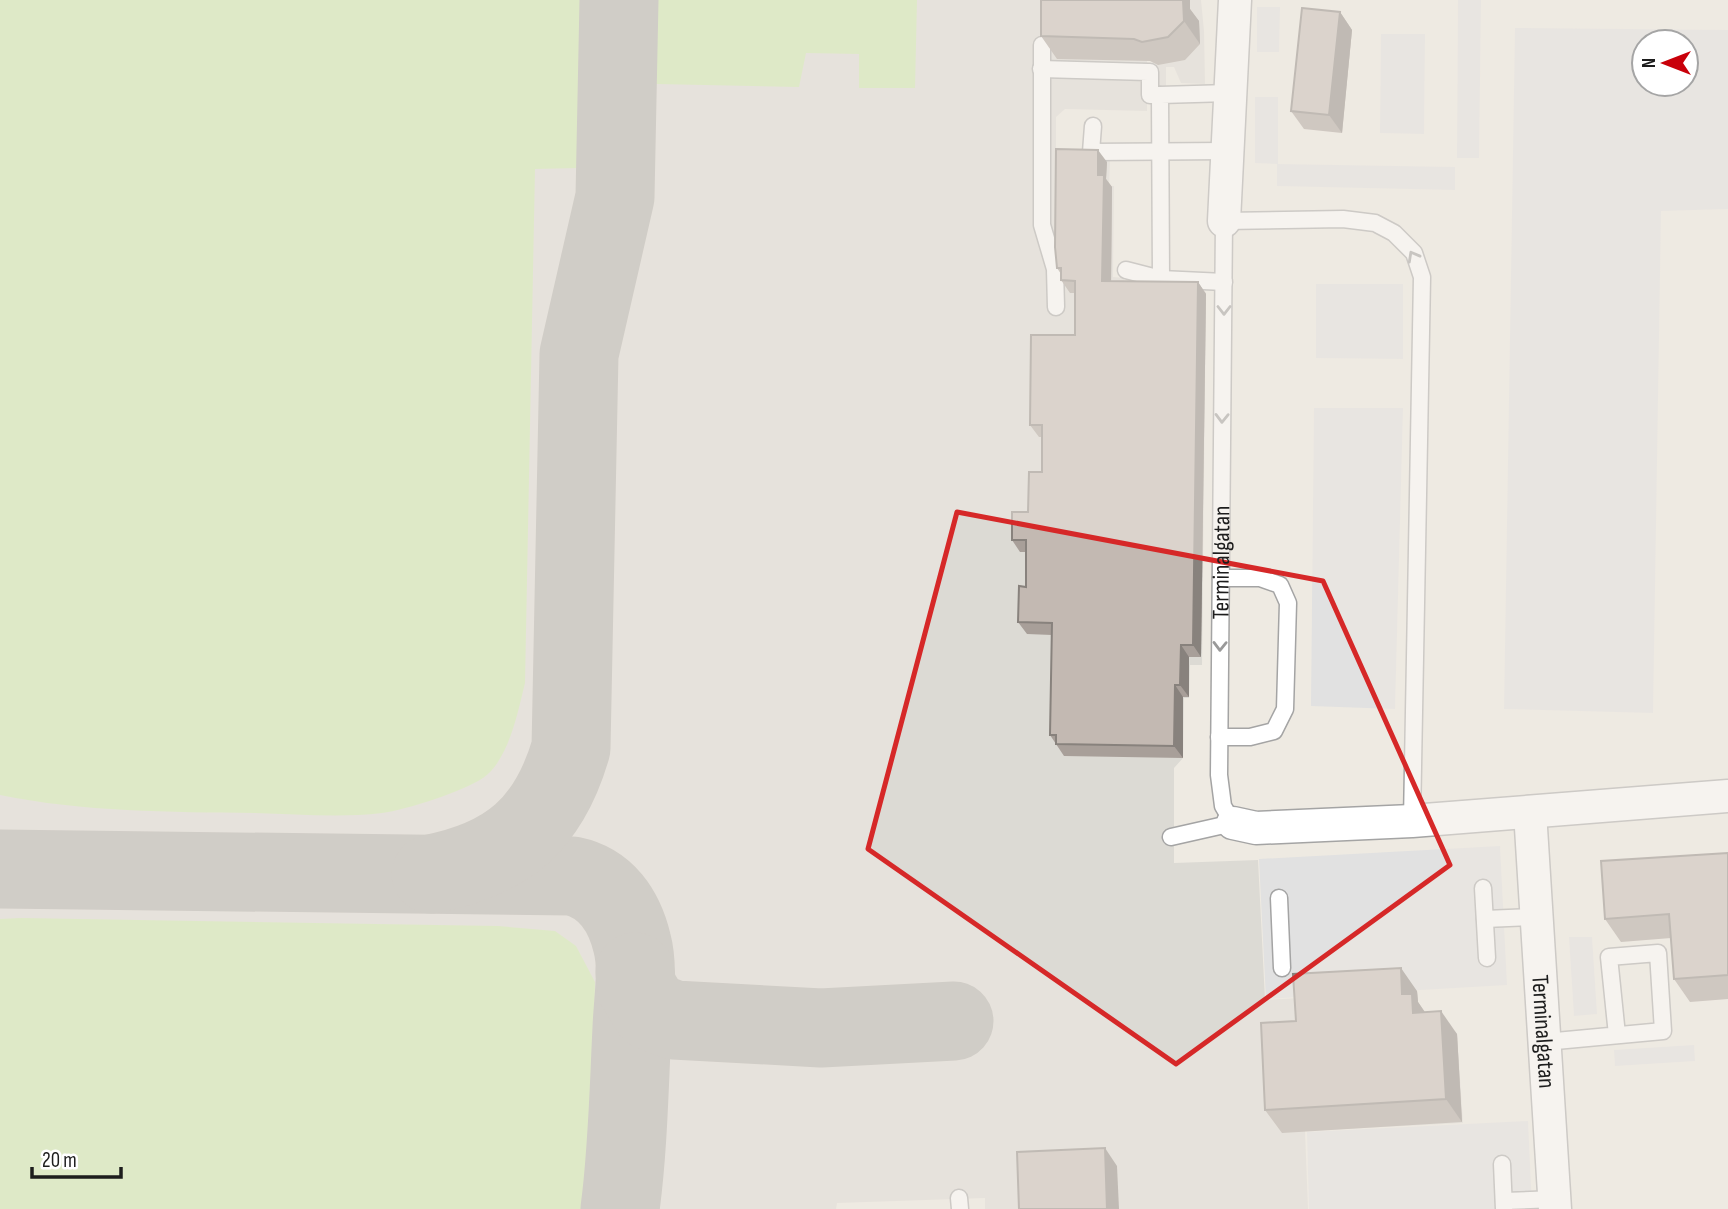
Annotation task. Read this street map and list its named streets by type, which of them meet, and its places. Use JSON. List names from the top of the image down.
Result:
{
  "streets": {
    "street": ["Terminalgatan"]
  },
  "one_way": ["Terminalgatan"],
  "scale_bar": "20 m",
  "north": "left"
}
